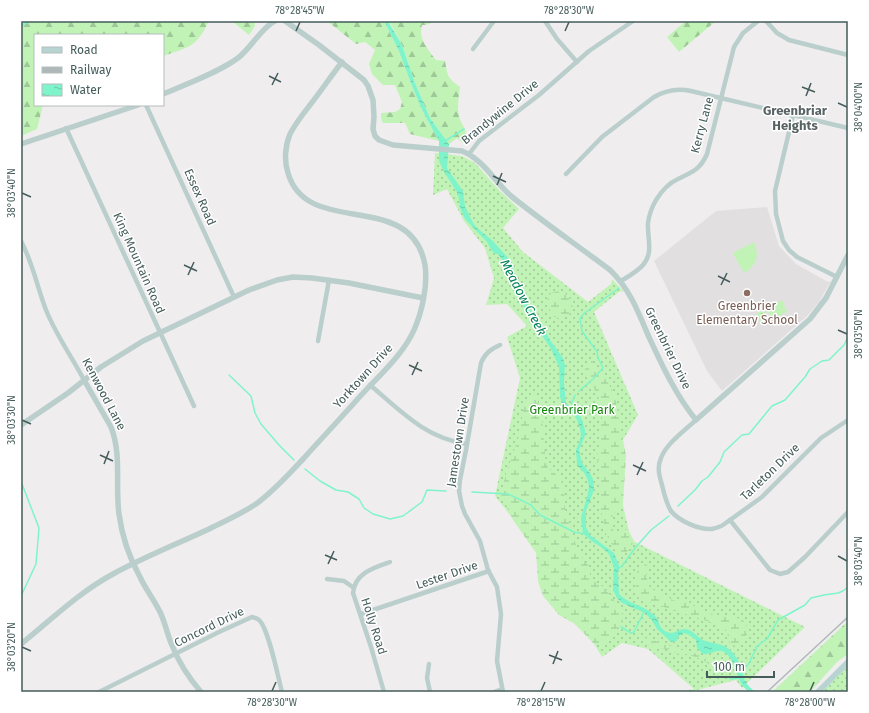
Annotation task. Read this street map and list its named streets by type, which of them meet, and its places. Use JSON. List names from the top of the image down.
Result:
{
  "streets": {
    "street": [
      "Brandywine Drive",
      "Kerry Lane",
      "Essex Road",
      "King Mountain Road",
      "Greenbrier Drive",
      "Yorktown Drive",
      "Kenwood Lane",
      "Jamestown Drive",
      "Tarleton Drive",
      "Lester Drive",
      "Holly Road",
      "Concord Drive"
    ]
  },
  "crossings": [
    ["Brandywine Drive", "Greenbrier Drive"],
    ["Brandywine Drive", "Yorktown Drive"],
    ["Kerry Lane", "Greenbrier Drive"],
    ["Greenbrier Drive", "Tarleton Drive"],
    ["Yorktown Drive", "Kenwood Lane"],
    ["Kenwood Lane", "Concord Drive"],
    ["Jamestown Drive", "Lester Drive"],
    ["Lester Drive", "Holly Road"]
  ],
  "districts": ["Greenbriar Heights"],
  "water": ["Meadow Creek"],
  "parks": ["Greenbrier Park"],
  "places": ["Greenbrier Elementary School"],
  "legend": ["Road", "Railway", "Water"],
  "scale_bar": "100 m",
  "coordinates": [
    "78°28'45\"W",
    "78°28'30\"W",
    "38°04'00\"N",
    "38°03'40\"N",
    "38°03'50\"N",
    "38°03'30\"N",
    "38°03'20\"N",
    "78°28'15\"W",
    "78°28'00\"W"
  ]
}
